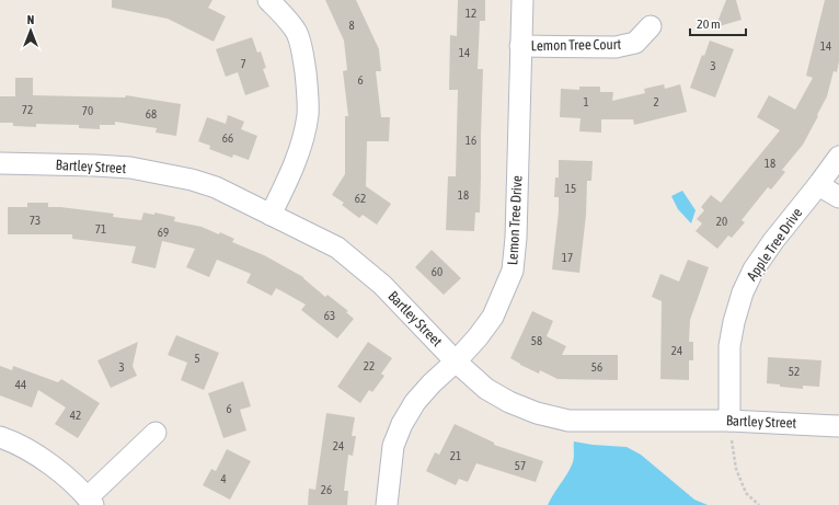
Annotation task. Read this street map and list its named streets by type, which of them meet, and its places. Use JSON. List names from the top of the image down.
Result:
{
  "streets": {
    "street": [
      "Lemon Tree Court",
      "Bartley Street",
      "Lemon Tree Drive",
      "Apple Tree Drive"
    ]
  },
  "crossings": [
    ["Lemon Tree Court", "Lemon Tree Drive"],
    ["Bartley Street", "Lemon Tree Drive"],
    ["Bartley Street", "Apple Tree Drive"]
  ],
  "house_numbers": [
    "12",
    "8",
    "14",
    "14",
    "7",
    "3",
    "6",
    "1",
    "2",
    "72",
    "70",
    "68",
    "66",
    "16",
    "18",
    "15",
    "18",
    "62",
    "73",
    "20",
    "71",
    "69",
    "17",
    "60",
    "63",
    "58",
    "24",
    "5",
    "22",
    "3",
    "56",
    "52",
    "44",
    "6",
    "42",
    "24",
    "21",
    "57",
    "4",
    "26"
  ],
  "scale_bar": "20 m",
  "north": "top"
}
